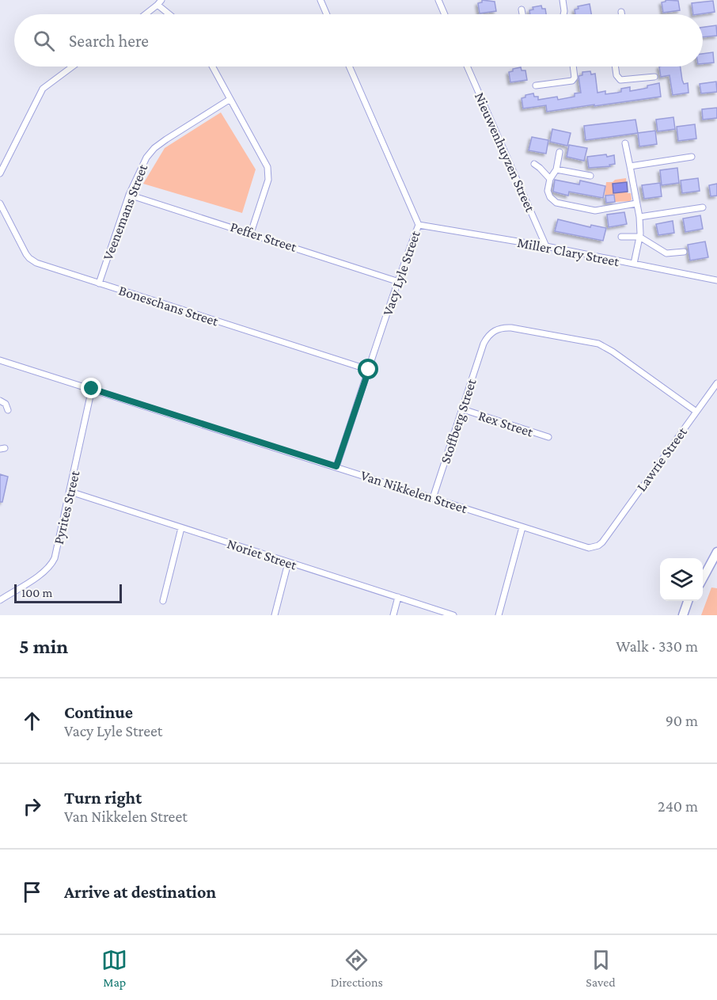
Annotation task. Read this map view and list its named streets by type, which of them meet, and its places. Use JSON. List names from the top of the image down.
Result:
{
  "streets": {
    "street": [
      "Nieuwenhuyzen Street",
      "Veenemans Street",
      "Peffer Street",
      "Miller Clary Street",
      "Vacy Lyle Street",
      "Boneschans Street",
      "Stoffberg Street",
      "Rex Street",
      "Lawrie Street",
      "Van Nikkelen Street",
      "Pyrites Street",
      "Noriet Street"
    ]
  },
  "crossings": [
    ["Nieuwenhuyzen Street", "Miller Clary Street"],
    ["Veenemans Street", "Peffer Street"],
    ["Veenemans Street", "Boneschans Street"],
    ["Peffer Street", "Vacy Lyle Street"],
    ["Miller Clary Street", "Vacy Lyle Street"],
    ["Vacy Lyle Street", "Boneschans Street"],
    ["Vacy Lyle Street", "Van Nikkelen Street"],
    ["Stoffberg Street", "Rex Street"],
    ["Stoffberg Street", "Lawrie Street"],
    ["Stoffberg Street", "Van Nikkelen Street"],
    ["Lawrie Street", "Van Nikkelen Street"],
    ["Van Nikkelen Street", "Pyrites Street"],
    ["Pyrites Street", "Noriet Street"]
  ],
  "scale_bar": "100 m",
  "page": {
    "search": "Search here",
    "scale": "100 m",
    "heading": ["5 min", "Walk · 330 m"],
    "list": [
      ["Continue", "Vacy Lyle Street", "90 m"],
      ["Turn right", "Van Nikkelen Street", "240 m"],
      "Arrive at destination"
    ],
    "nav": ["Map", "Directions", "Saved"]
  }
}
